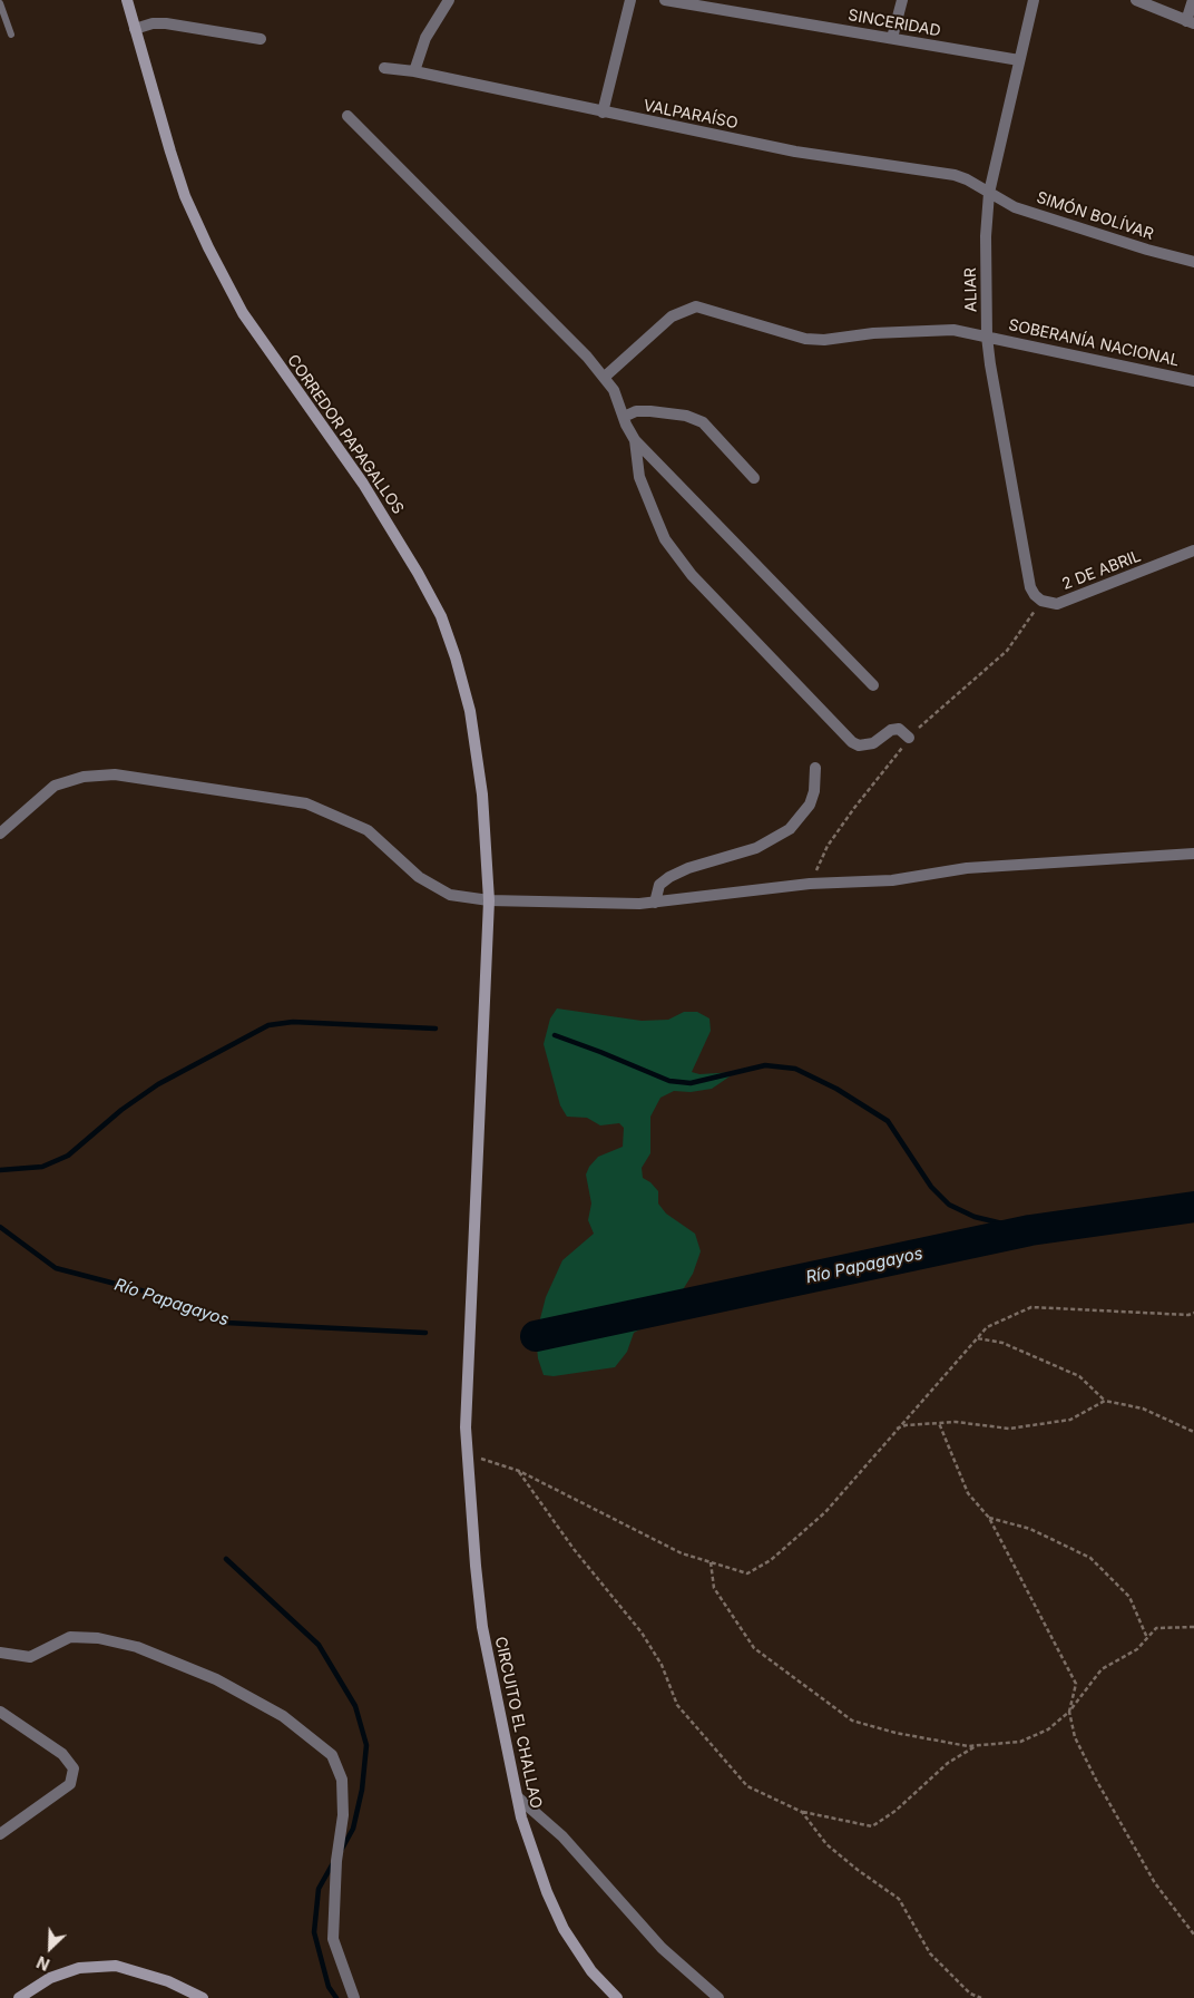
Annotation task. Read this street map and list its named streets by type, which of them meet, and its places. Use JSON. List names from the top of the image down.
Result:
{
  "streets": {
    "main road": ["CORREDOR PAPAGALLOS", "CIRCUITO EL CHALLAO"],
    "street": [
      "SINCERIDAD",
      "VALPARAÍSO",
      "SIMÓN BOLÍVAR",
      "ALIAR",
      "SOBERANÍA NACIONAL",
      "2 DE ABRIL"
    ]
  },
  "crossings": [
    ["SINCERIDAD", "ALIAR"],
    ["VALPARAÍSO", "SIMÓN BOLÍVAR"],
    ["VALPARAÍSO", "ALIAR"],
    ["SIMÓN BOLÍVAR", "ALIAR"],
    ["ALIAR", "SOBERANÍA NACIONAL"],
    ["ALIAR", "2 DE ABRIL"],
    ["CORREDOR PAPAGALLOS", "CIRCUITO EL CHALLAO"]
  ],
  "water": ["Río Papagayos"],
  "north": "bottom left"
}
